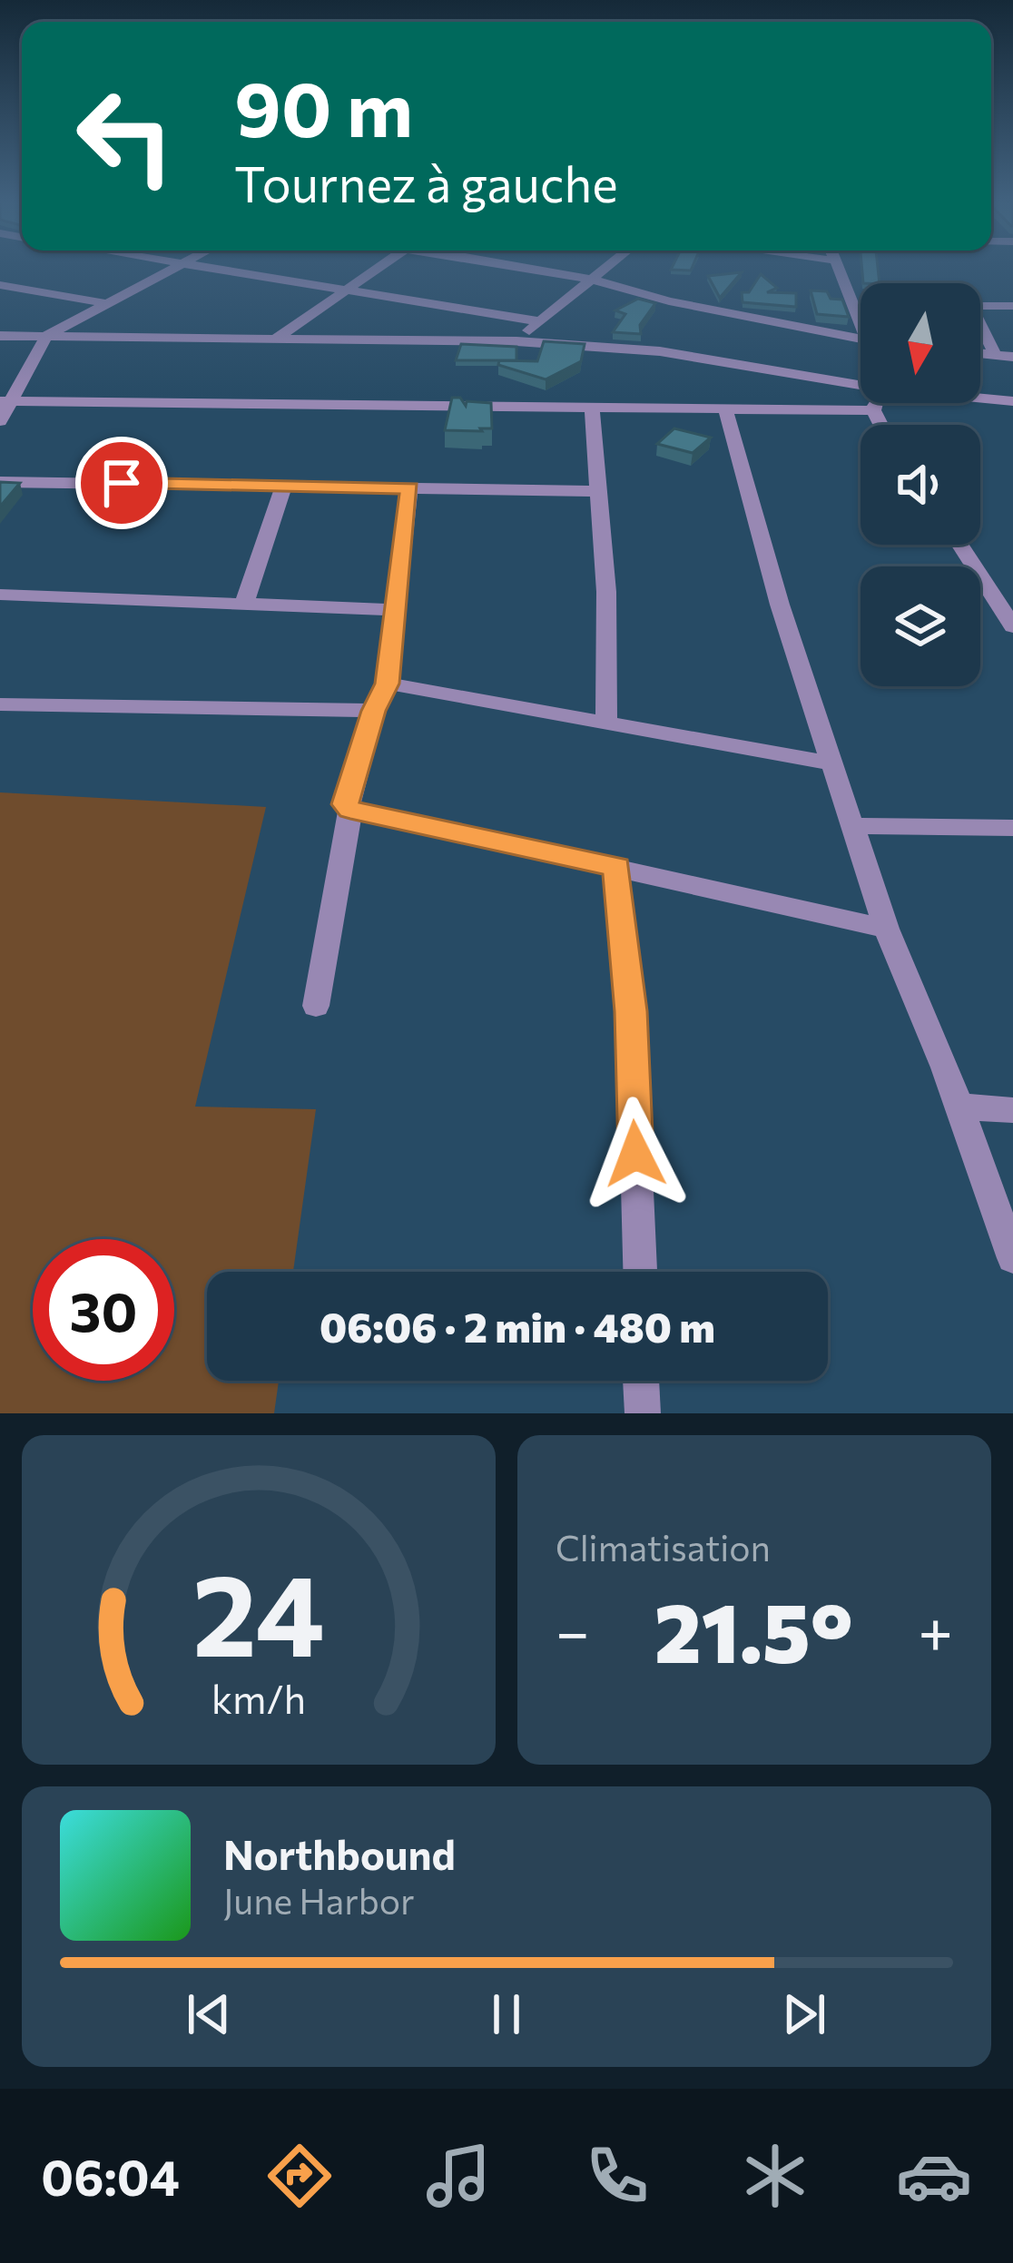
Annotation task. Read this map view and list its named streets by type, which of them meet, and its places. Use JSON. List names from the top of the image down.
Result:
{
  "north": "bottom",
  "page": {
    "turn": ["90 m", "Tournez à gauche"],
    "limit": "30",
    "trip": "06:06 · 2 min · 480 m",
    "tile": "Climatisation",
    "heat": ["−", "21.5°", "+"],
    "song": ["Northbound", "June Harbor"],
    "tabs": "06:04",
    "gauge": ["24", "km/h"]
  }
}
